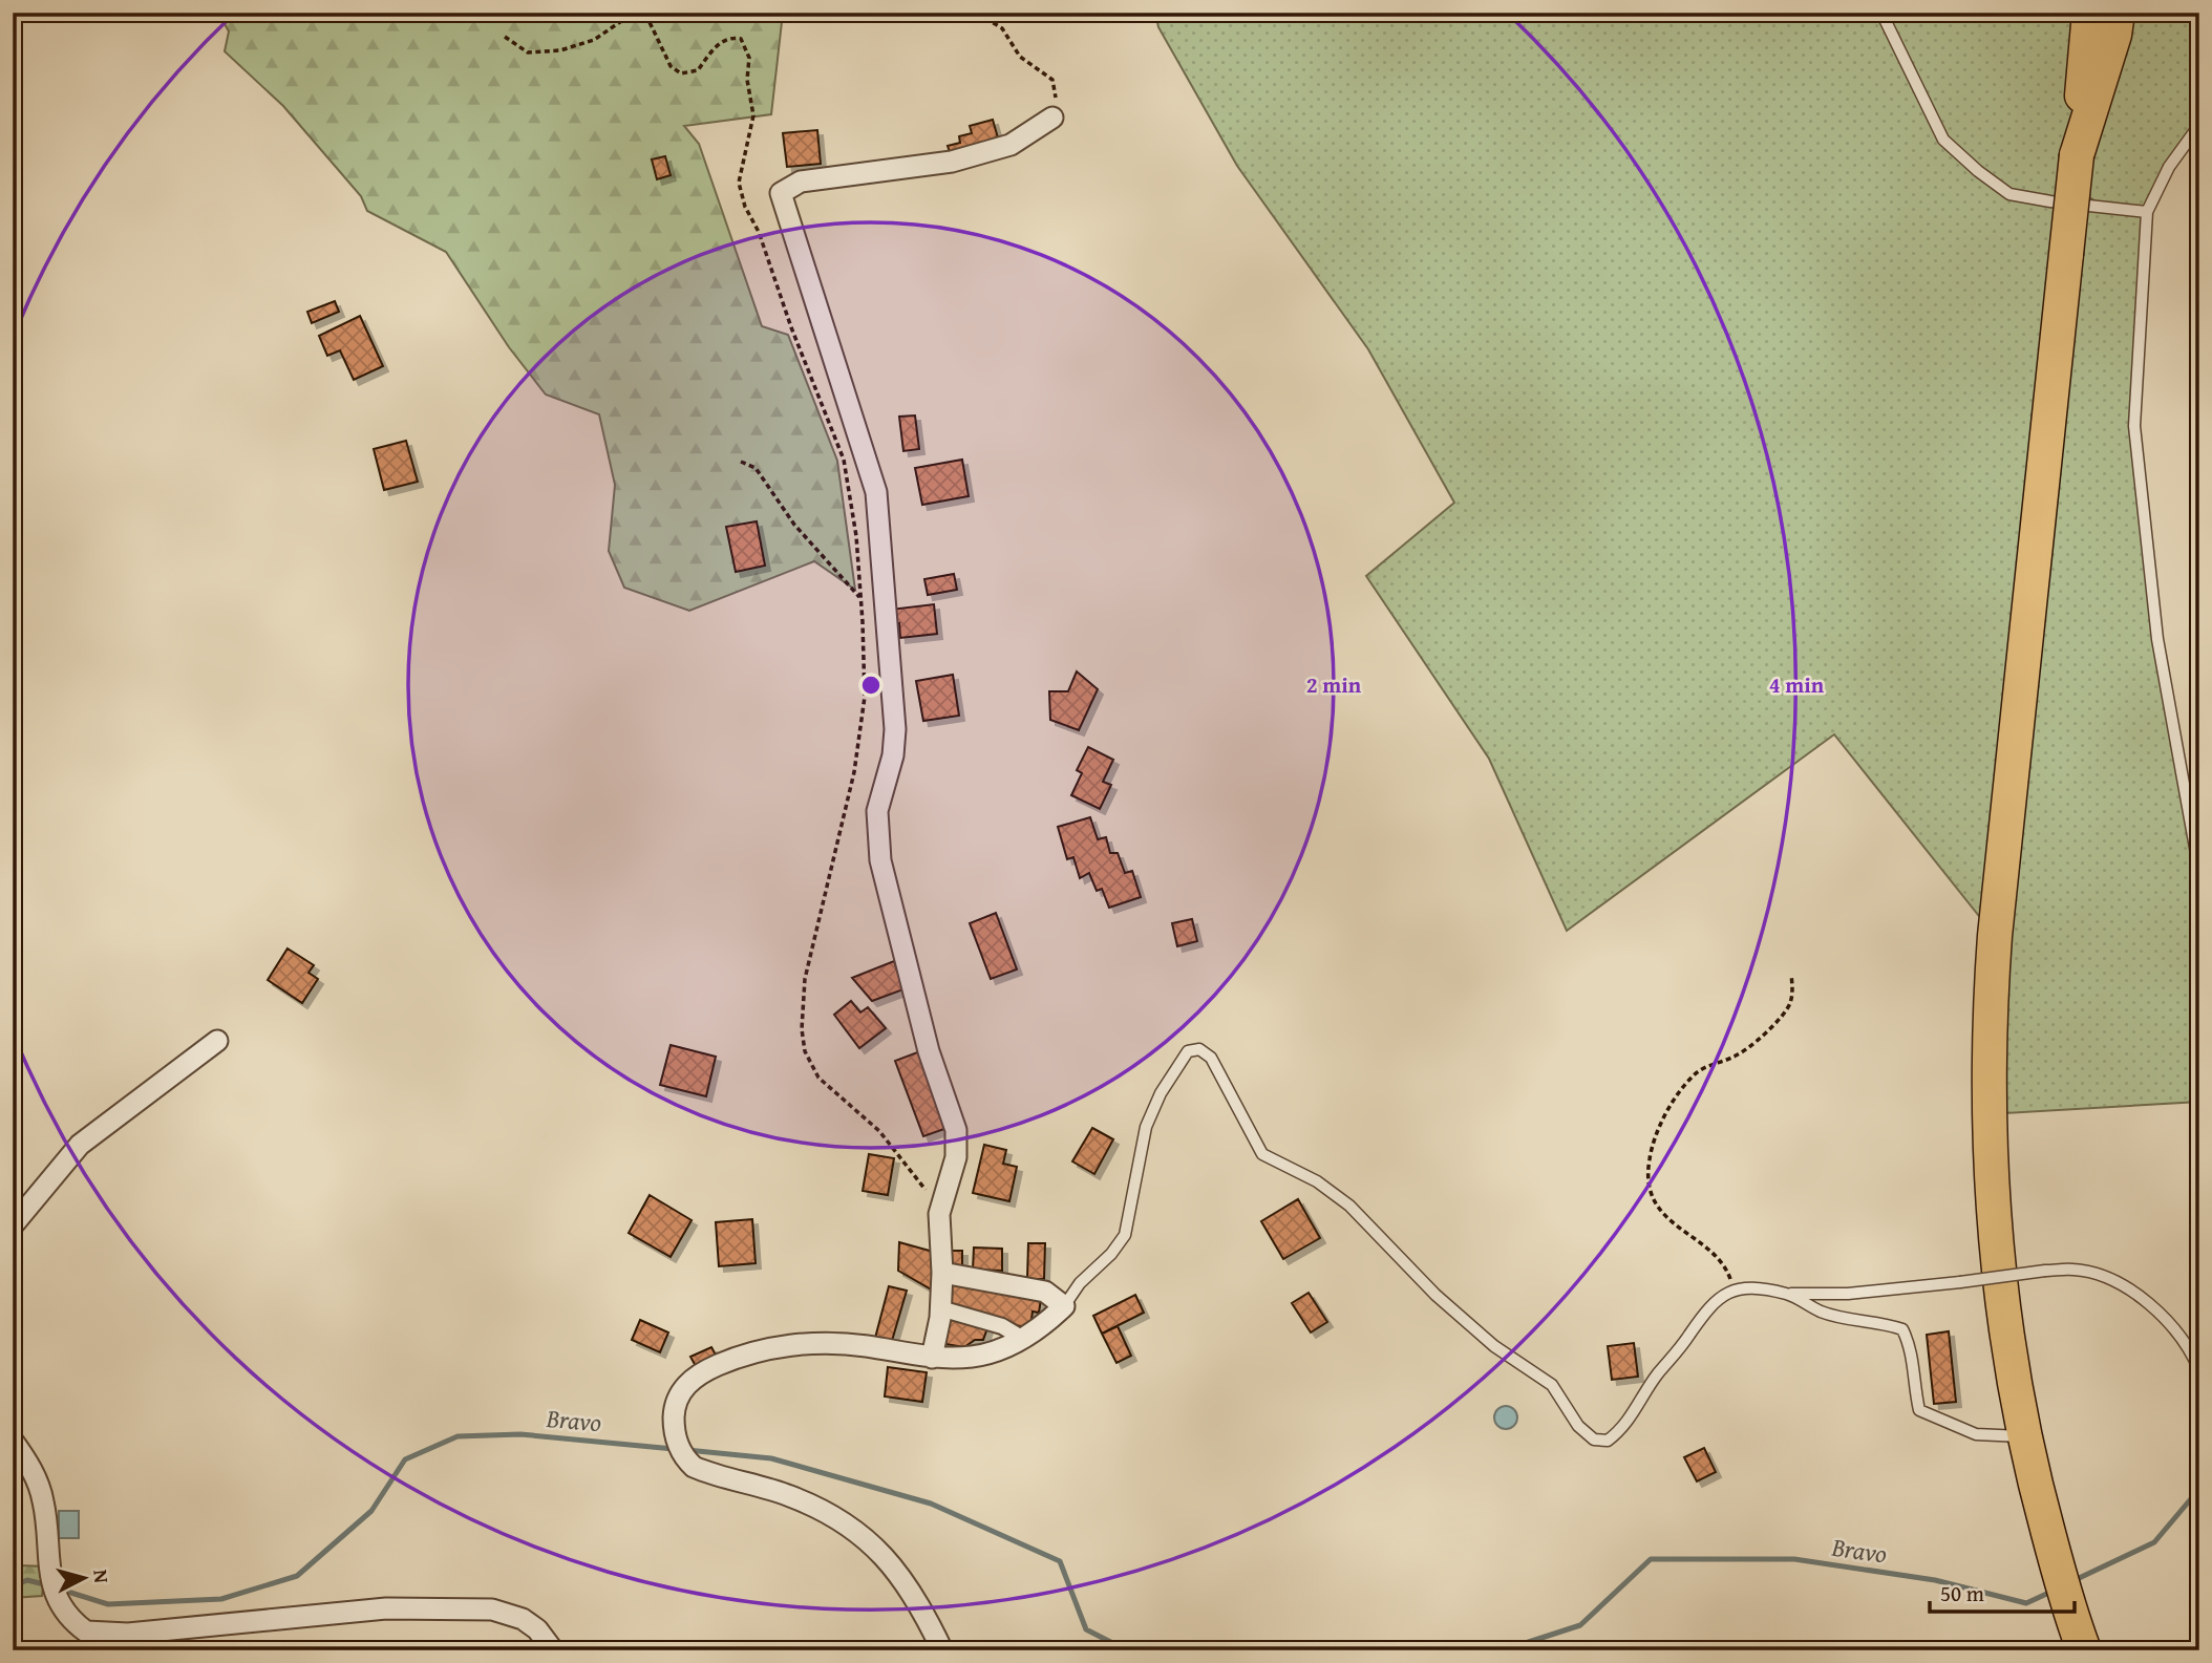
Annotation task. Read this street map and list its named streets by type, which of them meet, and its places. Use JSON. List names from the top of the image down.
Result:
{
  "water": ["Bravo"],
  "scale_bar": "50 m",
  "north": "right",
  "rings": ["2 min", "4 min"]
}
